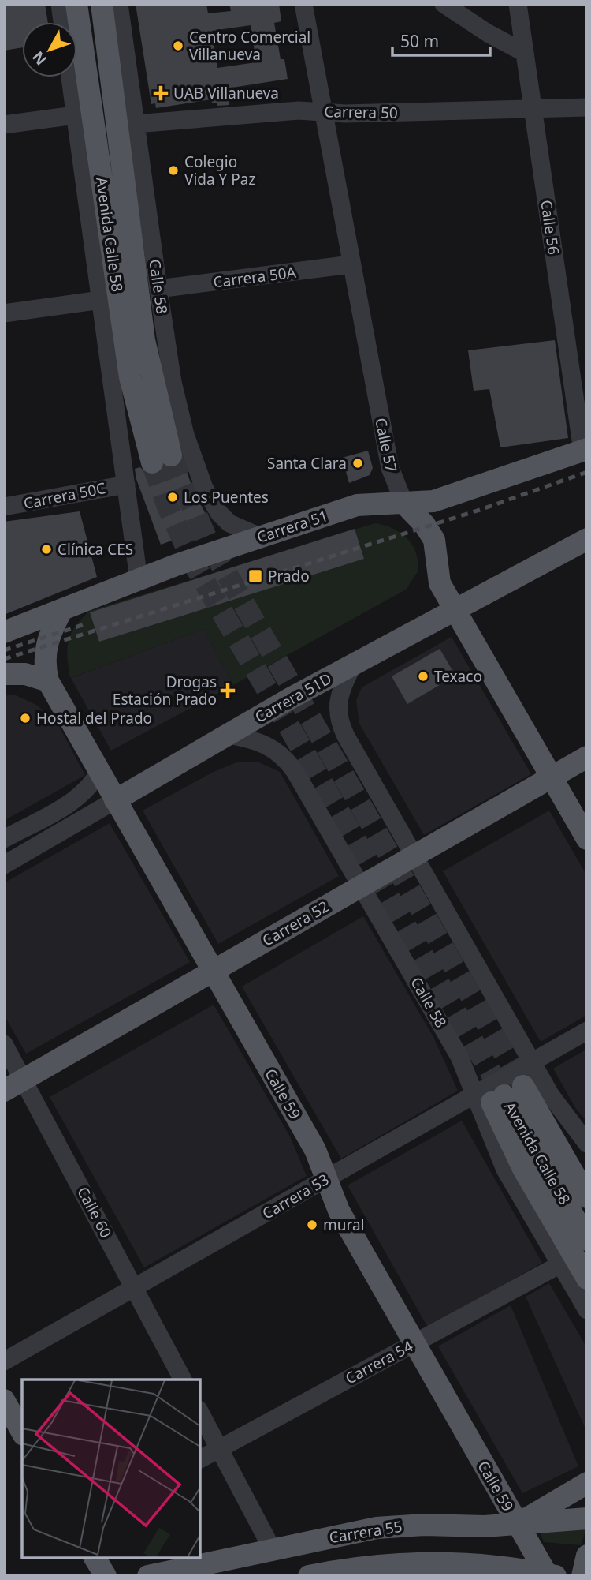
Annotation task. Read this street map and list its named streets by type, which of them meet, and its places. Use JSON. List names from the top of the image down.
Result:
{
  "streets": {
    "main road": [
      "Avenida Calle 58",
      "Calle 57",
      "Carrera 51",
      "Carrera 51D",
      "Carrera 52",
      "Calle 59",
      "Carrera 55"
    ],
    "street": [
      "Carrera 50",
      "Calle 56",
      "Carrera 50A",
      "Calle 58",
      "Carrera 50C",
      "Carrera 53",
      "Calle 60",
      "Carrera 54"
    ]
  },
  "crossings": [
    ["Carrera 50", "Calle 56"],
    ["Carrera 50", "Calle 58"],
    ["Carrera 50", "Calle 57"],
    ["Calle 56", "Carrera 51"],
    ["Avenida Calle 58", "Calle 58"],
    ["Avenida Calle 58", "Carrera 53"],
    ["Carrera 50A", "Calle 58"],
    ["Carrera 50A", "Calle 57"],
    ["Calle 58", "Carrera 51"],
    ["Calle 58", "Carrera 51D"],
    ["Calle 58", "Carrera 52"],
    ["Calle 58", "Carrera 53"],
    ["Calle 58", "Carrera 54"],
    ["Calle 57", "Carrera 51"],
    ["Calle 57", "Carrera 51D"],
    ["Calle 57", "Carrera 52"],
    ["Carrera 51", "Calle 59"],
    ["Carrera 51D", "Calle 59"],
    ["Carrera 52", "Calle 59"],
    ["Carrera 52", "Calle 60"],
    ["Calle 59", "Carrera 53"],
    ["Calle 59", "Carrera 54"],
    ["Calle 59", "Carrera 55"],
    ["Carrera 53", "Calle 60"]
  ],
  "places": {
    "other": [
      "Centro Comercial Villanueva",
      "Colegio Vida Y Paz",
      "Santa Clara",
      "Los Puentes",
      "Clínica CES",
      "Texaco",
      "Hostal del Prado",
      "mural"
    ],
    "health": ["UAB Villanueva", "Drogas Estación Prado"],
    "transit": ["Prado"]
  },
  "scale_bar": "50 m",
  "north": "bottom left"
}
